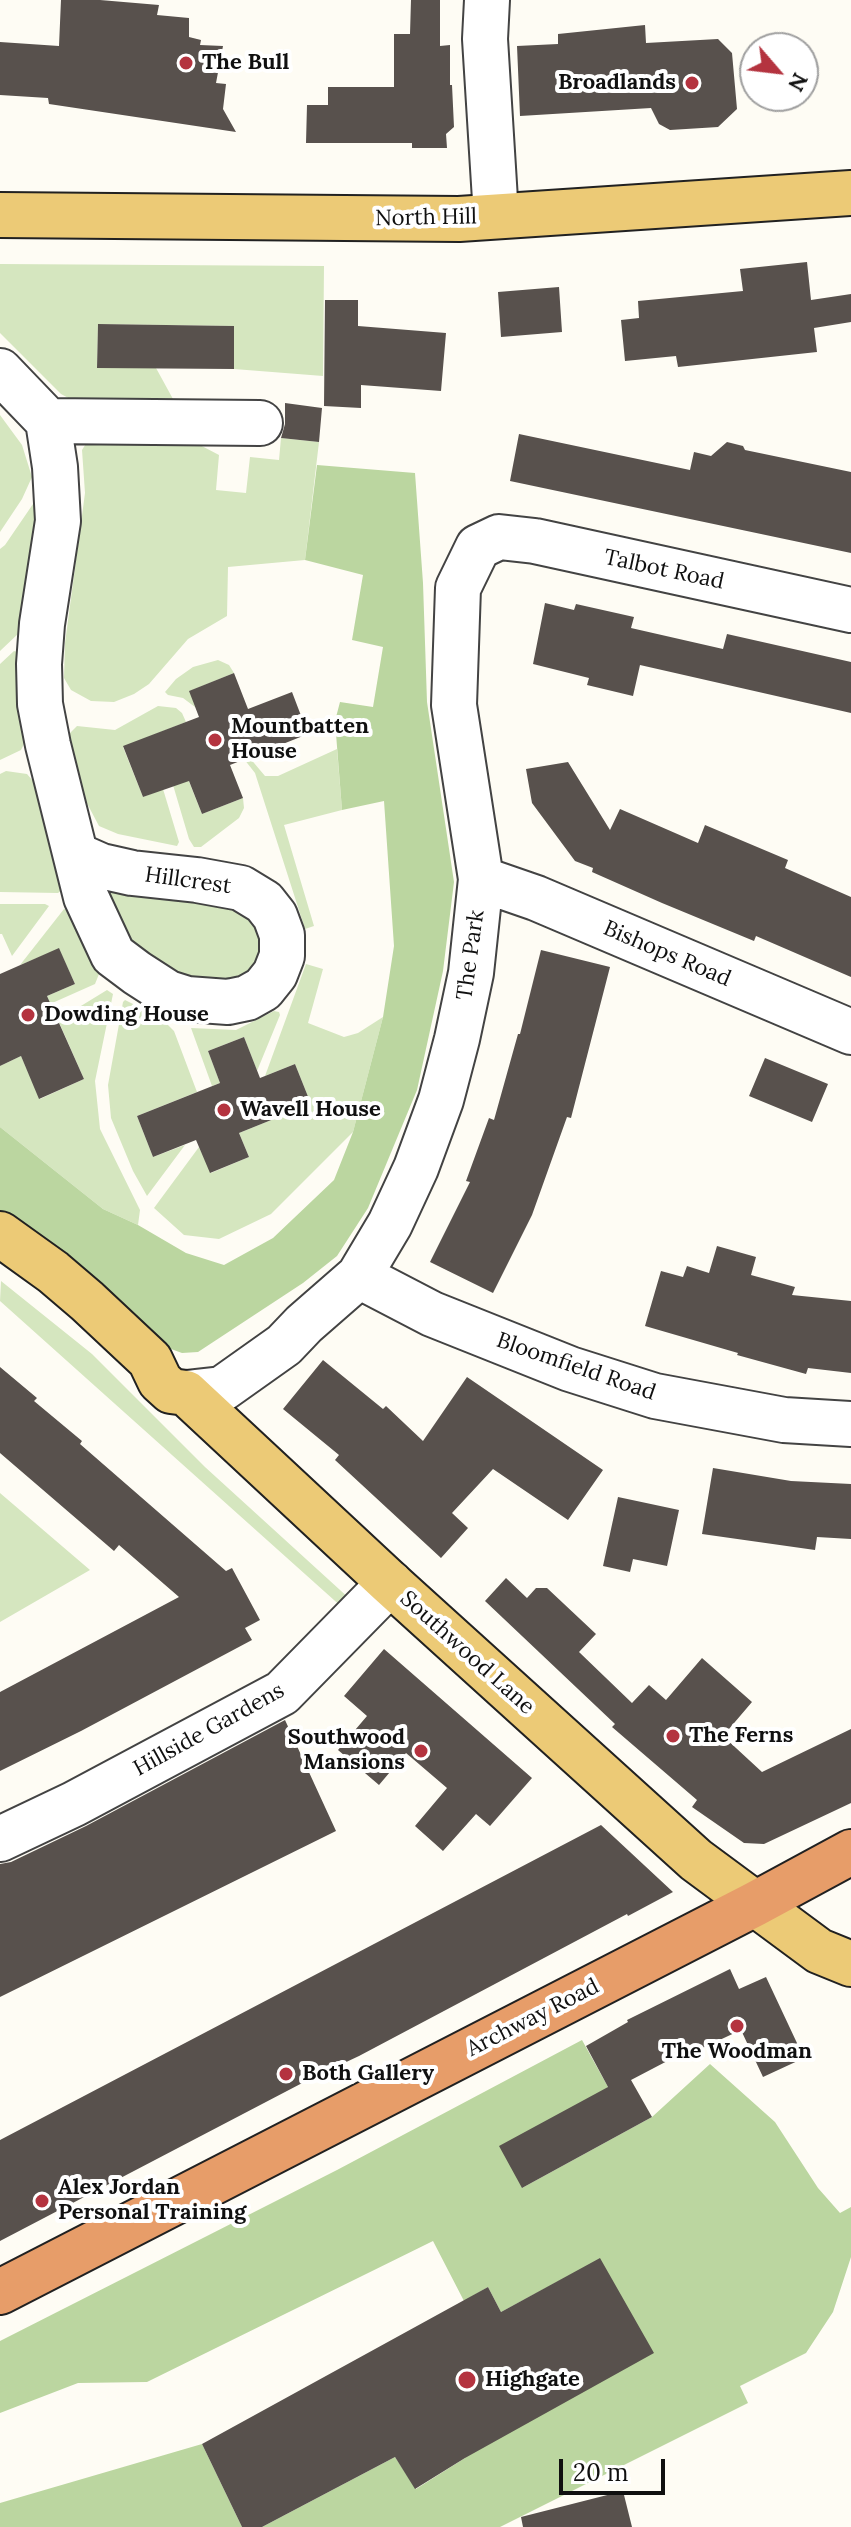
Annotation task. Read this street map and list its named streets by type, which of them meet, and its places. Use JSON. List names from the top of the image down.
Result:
{
  "streets": {
    "highway": ["Archway Road"],
    "main road": ["North Hill", "Southwood Lane"],
    "street": [
      "Talbot Road",
      "Hillcrest",
      "Bishops Road",
      "The Park",
      "Bloomfield Road",
      "Hillside Gardens"
    ]
  },
  "crossings": [
    ["Talbot Road", "The Park"],
    ["Bishops Road", "The Park"],
    ["The Park", "Bloomfield Road"],
    ["The Park", "Southwood Lane"],
    ["Southwood Lane", "Hillside Gardens"],
    ["Southwood Lane", "Archway Road"]
  ],
  "places": [
    "The Bull",
    "Broadlands",
    "Mountbatten House",
    "Dowding House",
    "Wavell House",
    "The Ferns",
    "Southwood Mansions",
    "The Woodman",
    "Both Gallery",
    "Alex Jordan Personal Training",
    "Highgate"
  ],
  "scale_bar": "20 m",
  "north": "bottom right"
}
